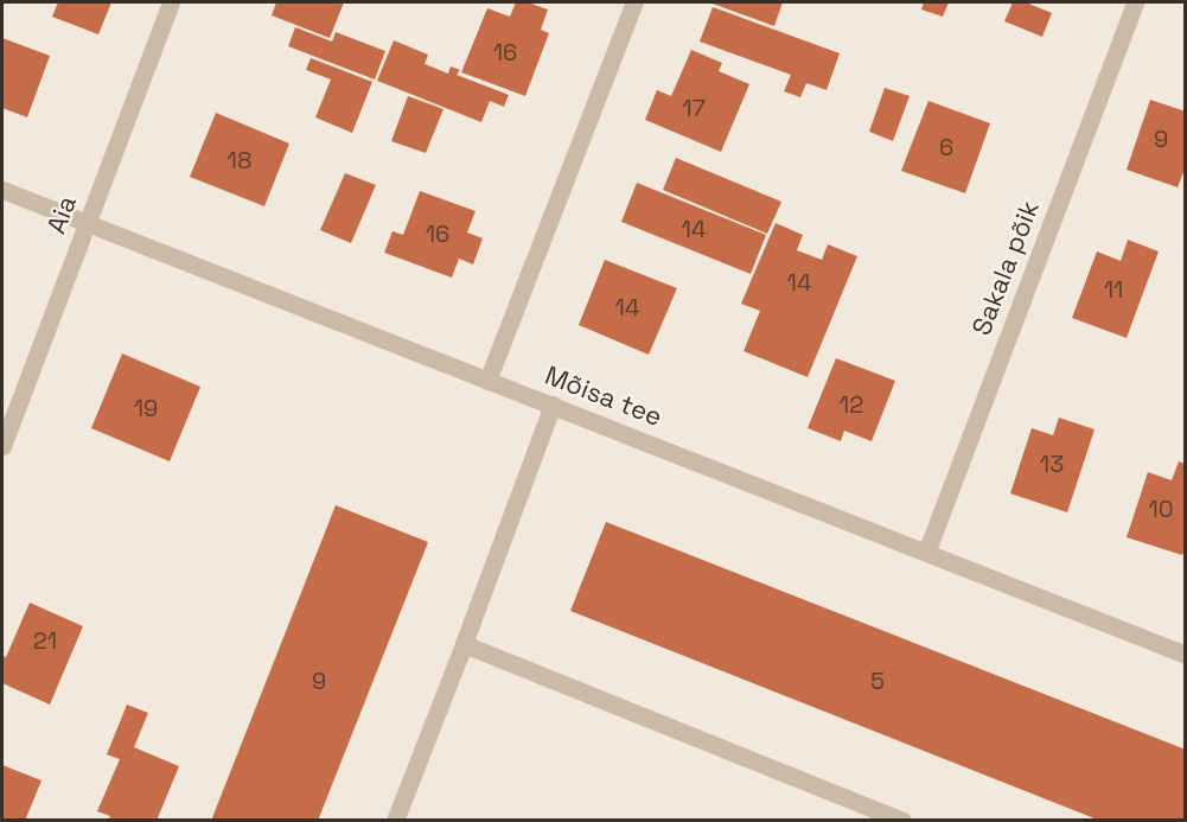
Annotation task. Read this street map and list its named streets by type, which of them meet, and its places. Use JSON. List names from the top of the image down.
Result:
{
  "streets": {
    "street": ["Aia", "Sakala põik", "Mõisa tee"]
  },
  "crossings": [
    ["Aia", "Mõisa tee"],
    ["Sakala põik", "Mõisa tee"]
  ],
  "house_numbers": [
    "16",
    "17",
    "9",
    "6",
    "18",
    "14",
    "16",
    "14",
    "11",
    "14",
    "12",
    "19",
    "13",
    "10",
    "21",
    "9",
    "5"
  ]
}
